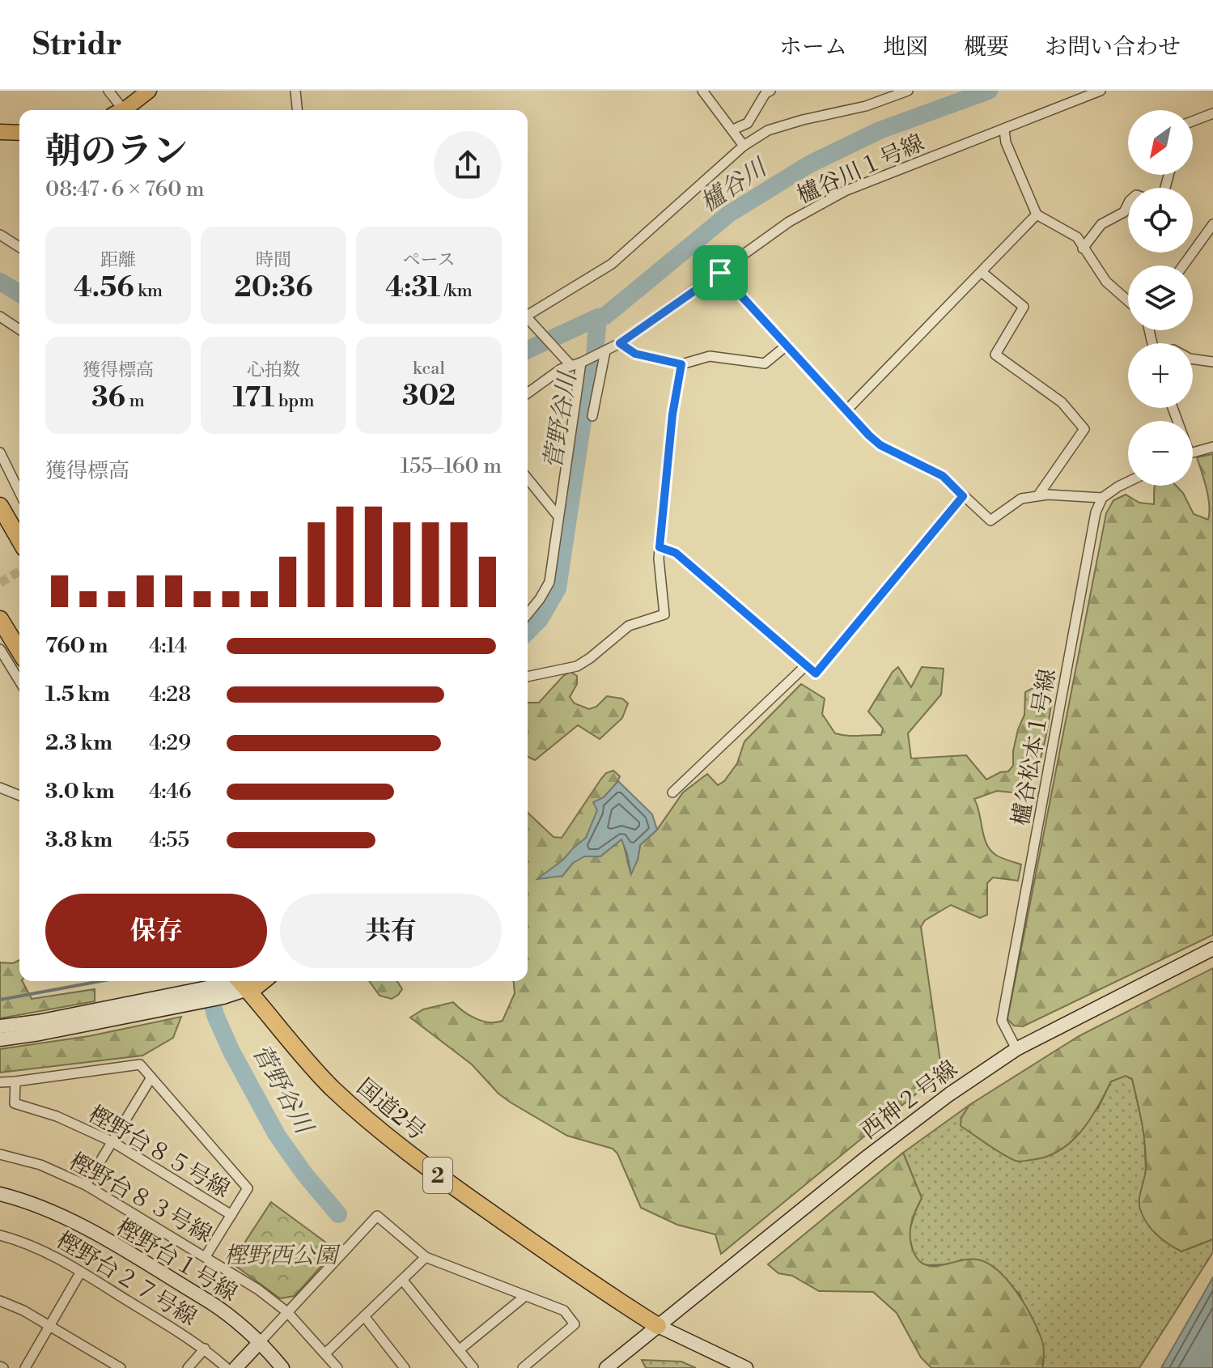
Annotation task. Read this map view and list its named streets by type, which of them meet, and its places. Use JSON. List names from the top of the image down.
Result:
{
  "streets": {
    "highway": ["国道2号", "2"],
    "street": [
      "櫨谷川１号線",
      "櫨谷松本１号線",
      "西神２号線",
      "樫野台８５号線",
      "樫野台８３号線",
      "樫野台１号線",
      "樫野台２７号線"
    ]
  },
  "crossings": [
    ["櫨谷松本１号線", "西神２号線"],
    ["西神２号線", "国道2号"]
  ],
  "water": ["櫨谷川", "菅野谷川"],
  "parks": ["樫野西公園"],
  "north": "bottom left",
  "page": {
    "header": "Stridr",
    "nav": [
      "ホーム",
      "地図",
      "概要",
      "お問い合わせ"
    ],
    "map_buttons": ["+", "−"],
    "heading": ["朝のラン", "08:47 · 6 × 760 m"],
    "stats": [
      ["距離", "4.56 km"],
      ["時間", "20:36"],
      ["ペース", "4:31 /km"],
      ["獲得標高", "36 m"],
      ["心拍数", "171 bpm"],
      ["kcal", "302"]
    ],
    "chart": ["獲得標高", "155–160 m"],
    "list": [
      {
        "name": "760 m",
        "note": "4:14"
      },
      {
        "name": "1.5 km",
        "note": "4:28"
      },
      {
        "name": "2.3 km",
        "note": "4:29"
      },
      {
        "name": "3.0 km",
        "note": "4:46"
      },
      {
        "name": "3.8 km",
        "note": "4:55"
      }
    ],
    "buttons": ["保存", "共有"]
  }
}
